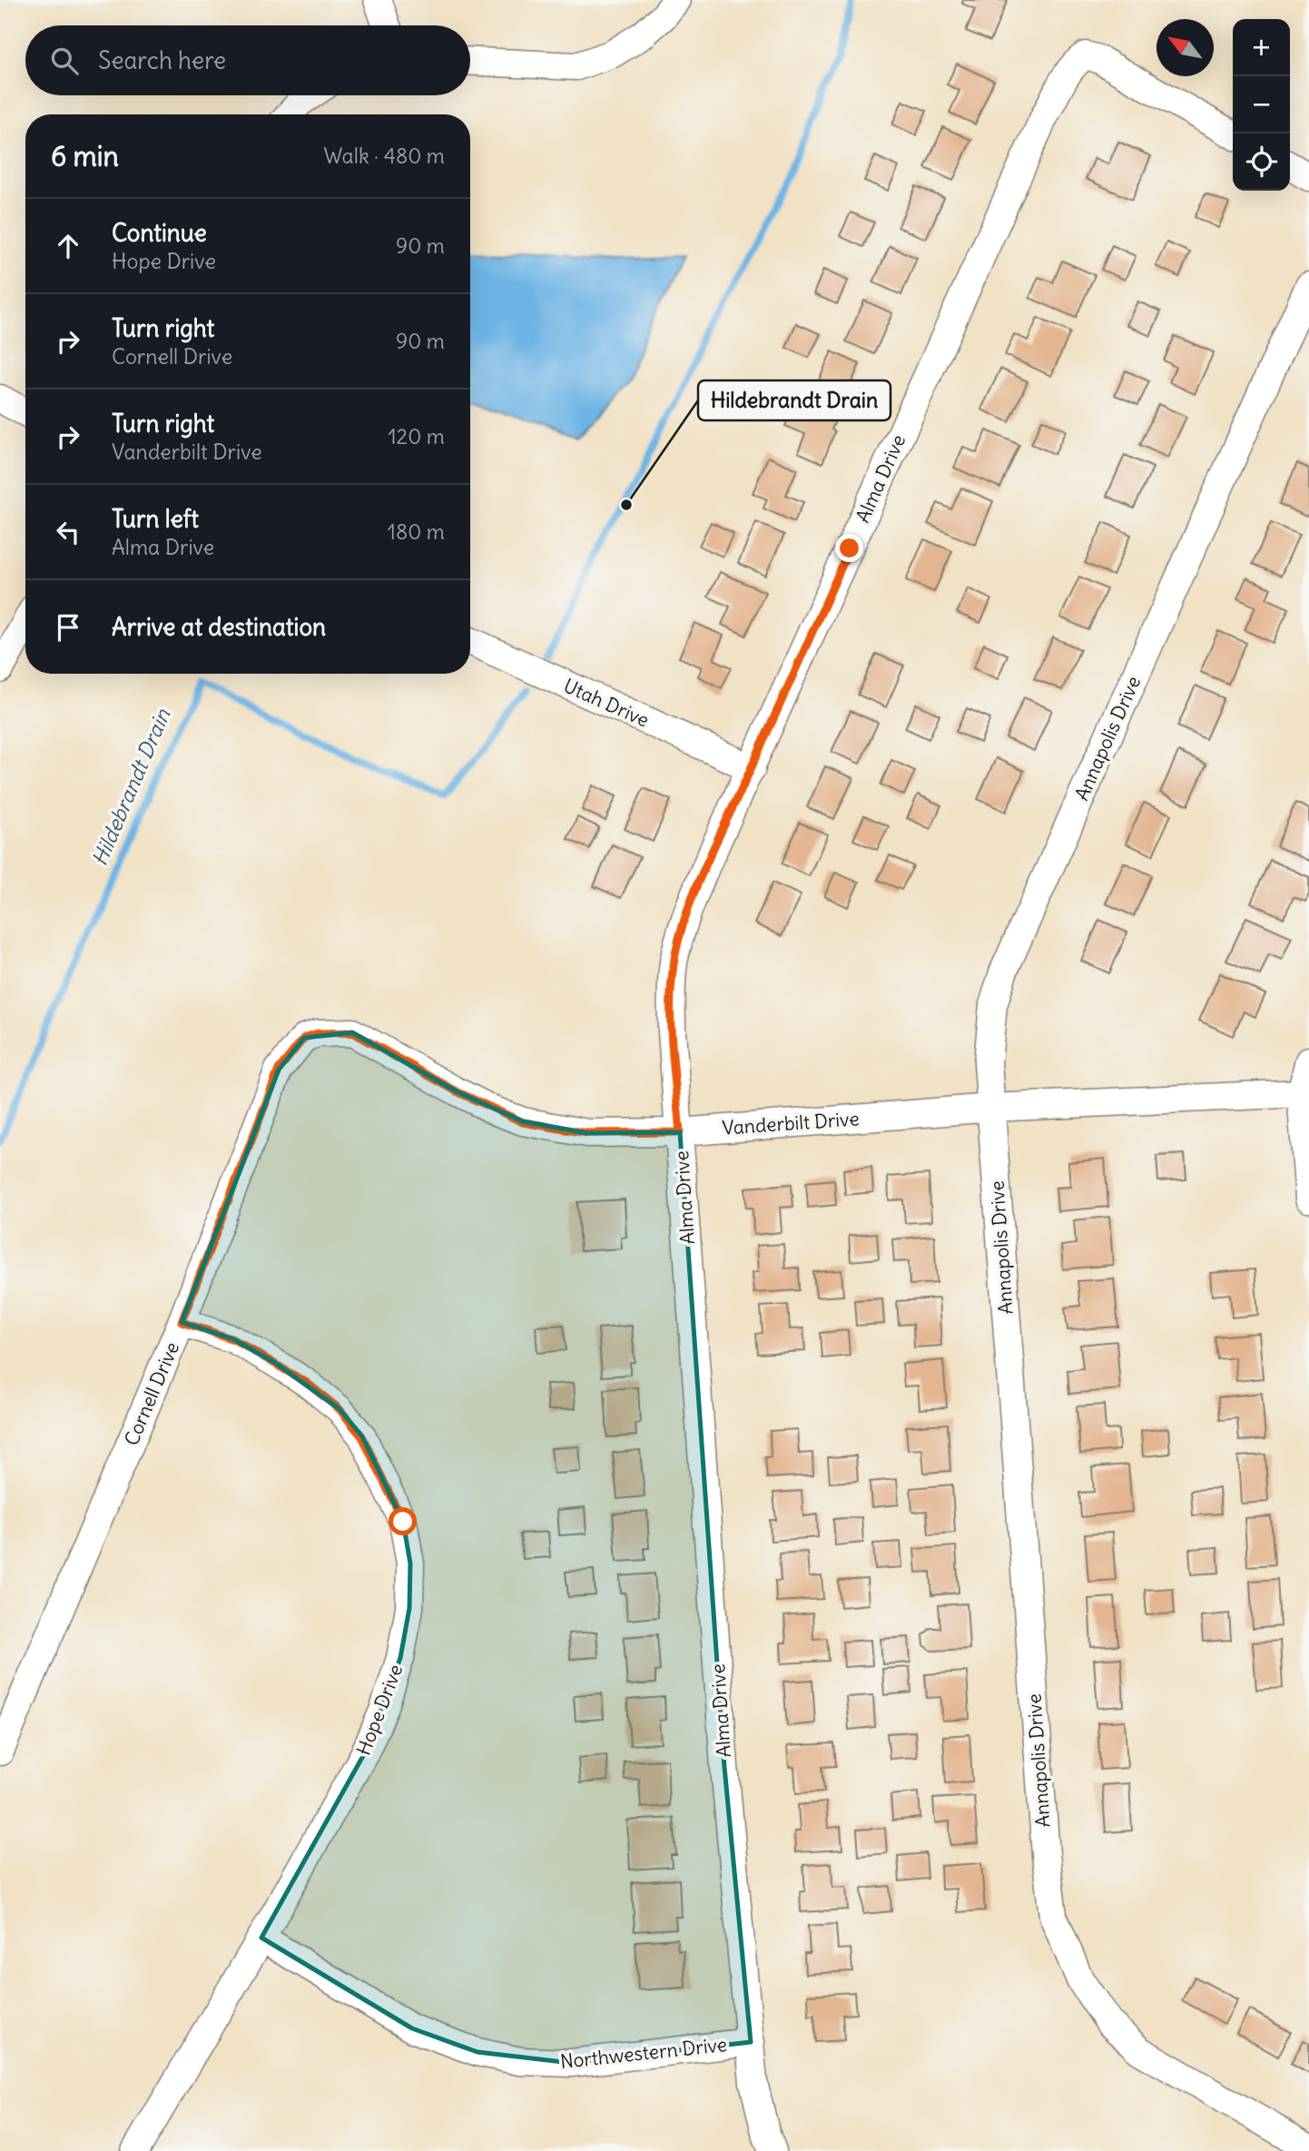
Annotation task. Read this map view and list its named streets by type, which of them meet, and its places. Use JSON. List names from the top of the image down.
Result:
{
  "streets": {
    "street": [
      "Alma Drive",
      "Utah Drive",
      "Annapolis Drive",
      "Vanderbilt Drive",
      "Cornell Drive",
      "Hope Drive",
      "Northwestern Drive"
    ]
  },
  "crossings": [
    ["Alma Drive", "Utah Drive"],
    ["Alma Drive", "Vanderbilt Drive"],
    ["Alma Drive", "Northwestern Drive"],
    ["Annapolis Drive", "Vanderbilt Drive"],
    ["Vanderbilt Drive", "Cornell Drive"],
    ["Cornell Drive", "Hope Drive"],
    ["Hope Drive", "Northwestern Drive"]
  ],
  "water": ["Hildebrandt Drain"],
  "places": ["Hildebrandt Drain"],
  "north": "top left",
  "page": {
    "map_buttons": ["+", "−"],
    "search": "Search here",
    "heading": ["6 min", "Walk · 480 m"],
    "list": [
      ["Continue", "Hope Drive", "90 m"],
      ["Turn right", "Cornell Drive", "90 m"],
      ["Turn right", "Vanderbilt Drive", "120 m"],
      ["Turn left", "Alma Drive", "180 m"],
      "Arrive at destination"
    ]
  }
}
